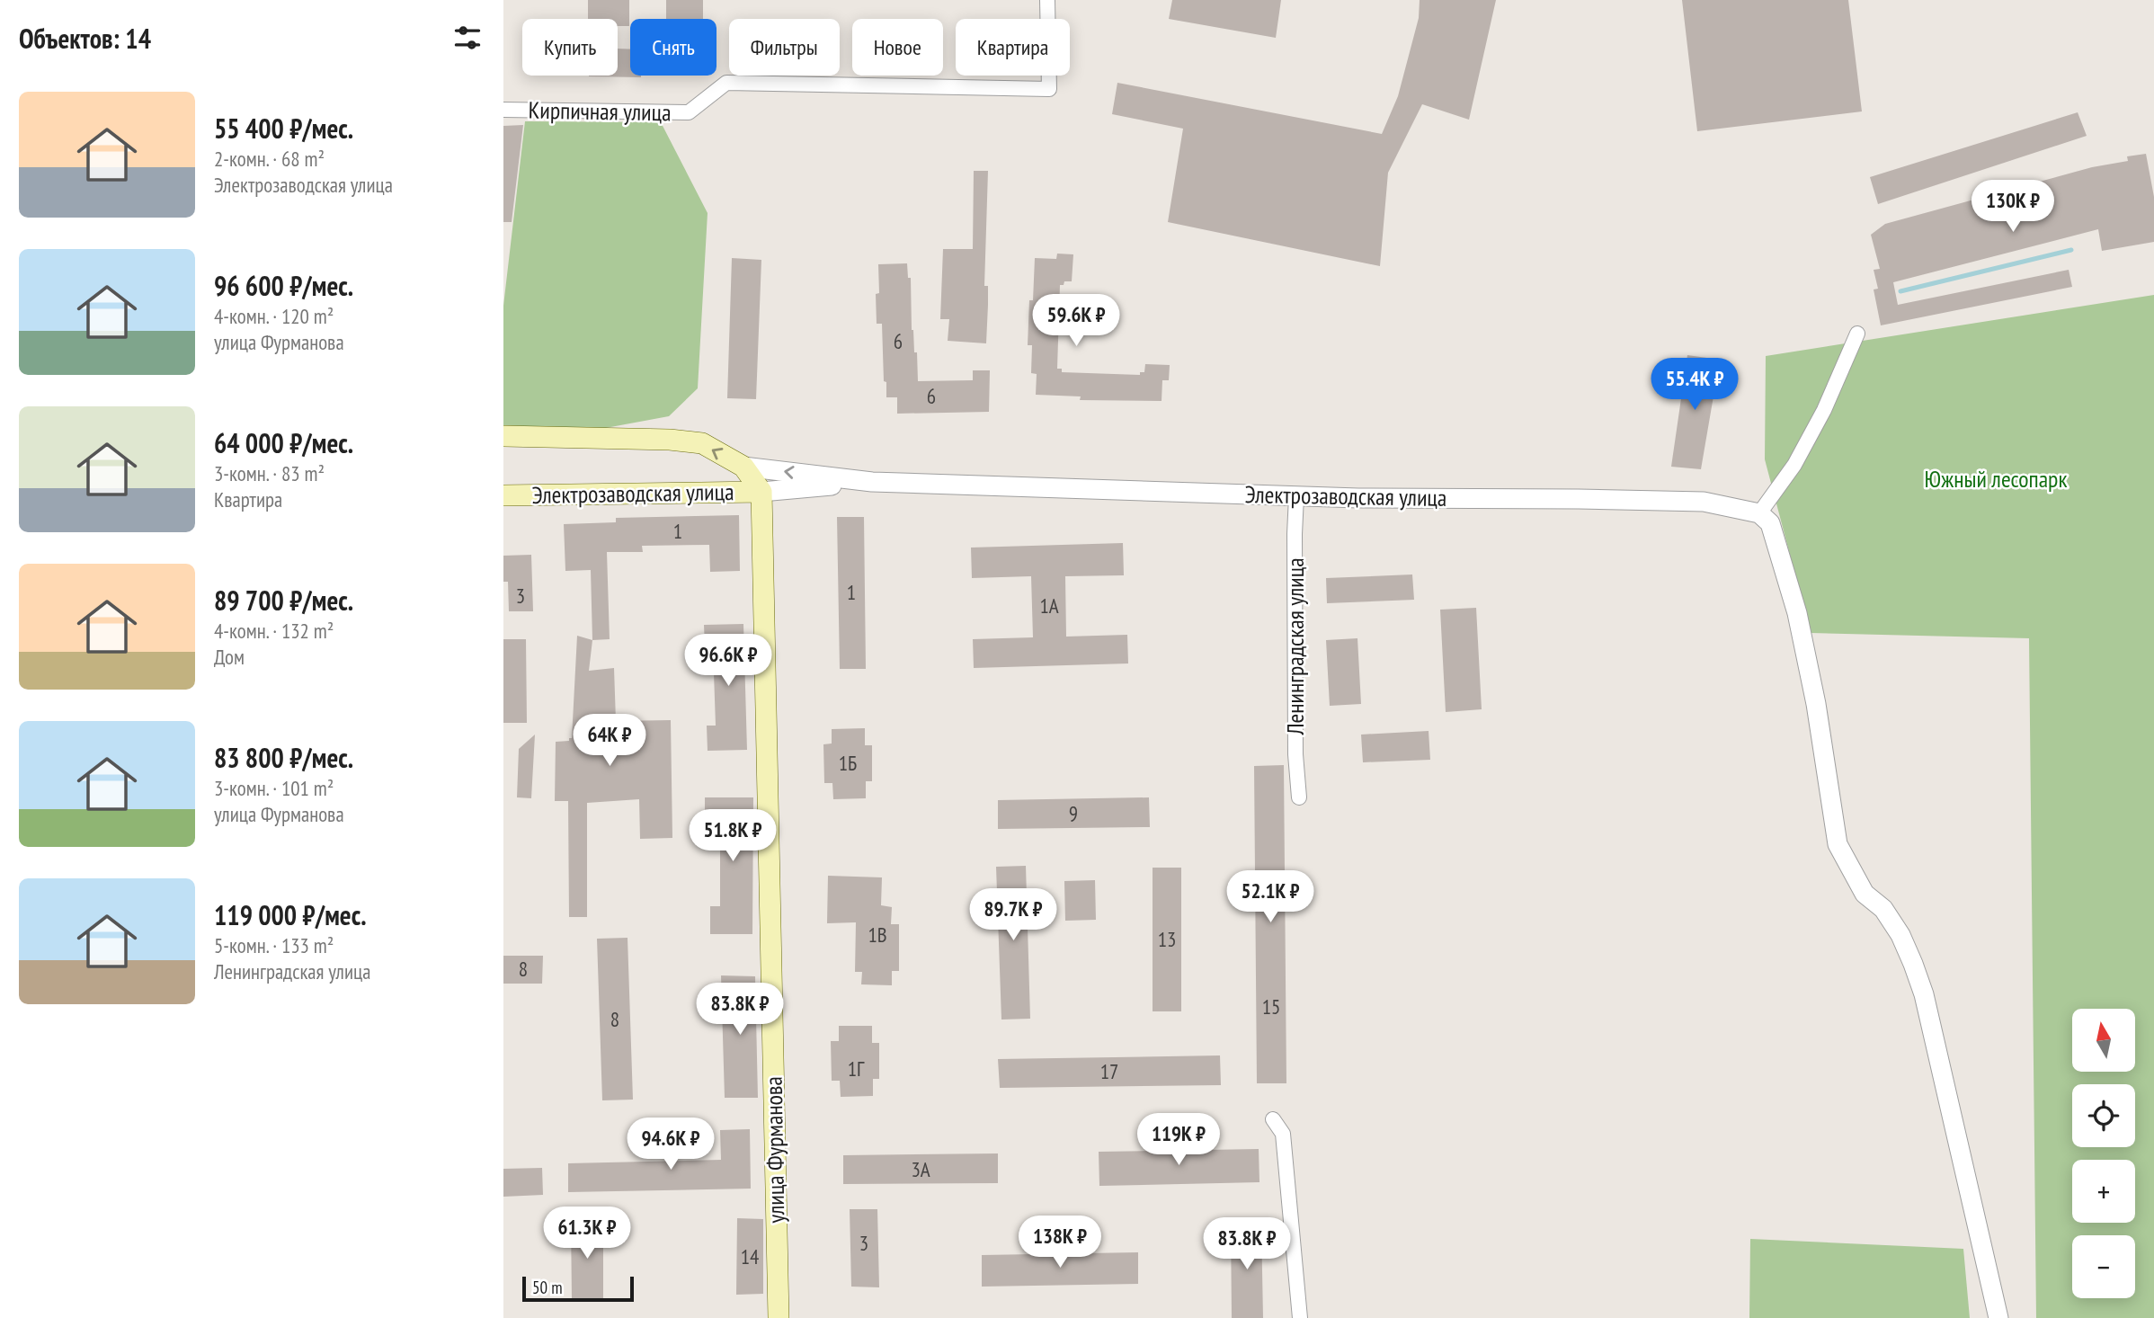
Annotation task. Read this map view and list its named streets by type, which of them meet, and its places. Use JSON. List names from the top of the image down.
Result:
{
  "streets": {
    "main road": ["Электрозаводская улица", "улица Фурманова"],
    "street": ["Кирпичная улица", "Ленинградская улица"]
  },
  "crossings": [
    ["Электрозаводская улица", "Ленинградская улица"],
    ["Электрозаводская улица", "улица Фурманова"]
  ],
  "parks": ["Южный лесопарк"],
  "house_numbers": [
    "6",
    "6",
    "1",
    "1",
    "3",
    "1А",
    "1Б",
    "9",
    "1В",
    "13",
    "8",
    "15",
    "8",
    "1Г",
    "17",
    "3А",
    "3",
    "14"
  ],
  "scale_bar": "50 m",
  "north": "top",
  "page": {
    "heading": "Объектов: 14",
    "chip": [
      "Купить",
      "Снять",
      "Фильтры",
      "Новое",
      "Квартира"
    ],
    "list": [
      {
        "name": "55 400 ₽/мес.",
        "note": "2-комн. · 68 m² · Электрозаводская улица"
      },
      {
        "name": "96 600 ₽/мес.",
        "note": "4-комн. · 120 m² · улица Фурманова"
      },
      {
        "name": "64 000 ₽/мес.",
        "note": "3-комн. · 83 m² · Квартира"
      },
      {
        "name": "89 700 ₽/мес.",
        "note": "4-комн. · 132 m² · Дом"
      },
      {
        "name": "83 800 ₽/мес.",
        "note": "3-комн. · 101 m² · улица Фурманова"
      },
      {
        "name": "119 000 ₽/мес.",
        "note": "5-комн. · 133 m² · Ленинградская улица"
      }
    ],
    "price": [
      "130K ₽",
      "59.6K ₽",
      "55.4K ₽",
      "96.6K ₽",
      "64K ₽",
      "51.8K ₽",
      "52.1K ₽",
      "89.7K ₽",
      "83.8K ₽",
      "119K ₽",
      "94.6K ₽",
      "61.3K ₽",
      "138K ₽",
      "83.8K ₽"
    ],
    "map_buttons": ["+", "−"],
    "scale": "50 m"
  }
}
